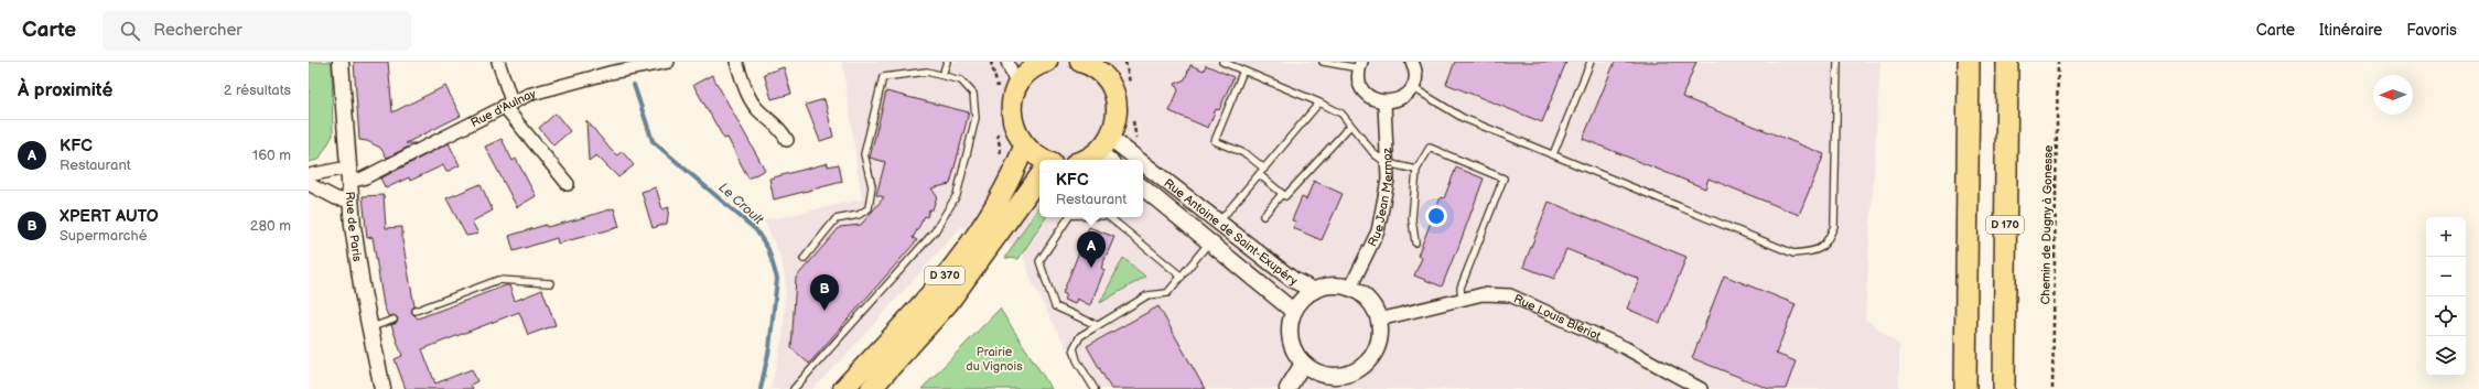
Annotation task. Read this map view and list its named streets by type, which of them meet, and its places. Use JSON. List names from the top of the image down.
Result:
{
  "streets": {
    "highway": ["D 170"],
    "main road": ["D 370"],
    "street": [
      "Rue d'Aulnay",
      "Rue Jean Mermoz",
      "Rue de Paris",
      "Rue Antoine de Saint-Exupéry",
      "Rue Louis Blériot"
    ],
    "path": ["Chemin de Dugny à Gonesse"]
  },
  "crossings": [
    ["Rue d'Aulnay", "Rue de Paris"],
    ["Rue Jean Mermoz", "Rue Antoine de Saint-Exupéry"],
    ["Rue Jean Mermoz", "Rue Louis Blériot"],
    ["Rue Antoine de Saint-Exupéry", "Rue Louis Blériot"]
  ],
  "water": ["Le Croult"],
  "parks": ["Prairie du Vignois"],
  "north": "left",
  "page": {
    "header": "Carte",
    "search": "Rechercher",
    "nav": ["Carte", "Itinéraire", "Favoris"],
    "heading": ["À proximité", "2 résultats"],
    "list": [
      {
        "mark": "A",
        "name": "KFC",
        "note": "Restaurant",
        "value": "160 m"
      },
      {
        "mark": "B",
        "name": "XPERT AUTO",
        "note": "Supermarché",
        "value": "280 m"
      }
    ],
    "popup": ["KFC", "Restaurant"],
    "map_buttons": ["+", "−"],
    "pins": ["A", "B"]
  }
}
